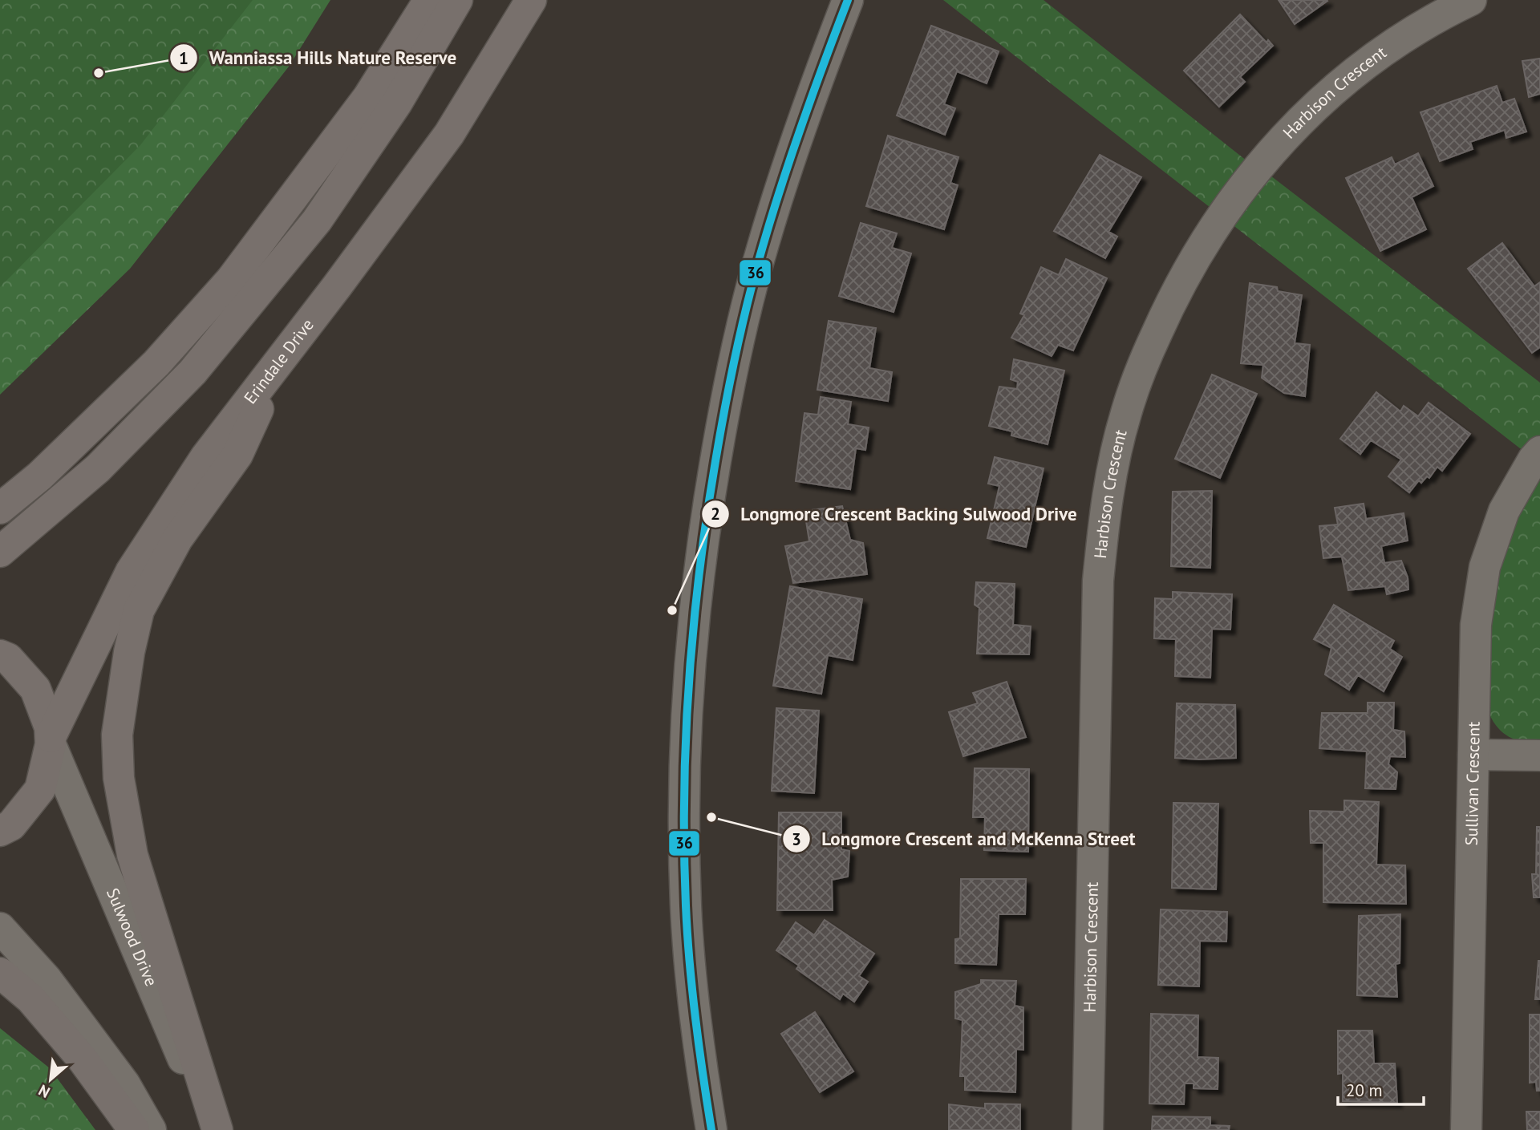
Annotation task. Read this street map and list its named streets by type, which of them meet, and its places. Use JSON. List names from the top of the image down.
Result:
{
  "streets": {
    "main road": ["Erindale Drive"],
    "street": ["Harbison Crescent", "Sullivan Crescent", "Sulwood Drive"]
  },
  "crossings": [
    ["Erindale Drive", "Sulwood Drive"]
  ],
  "places": ["Wanniassa Hills Nature Reserve", "Longmore Crescent Backing Sulwood Drive", "Longmore Crescent and McKenna Street"],
  "lines": ["transit line 36"],
  "scale_bar": "20 m",
  "north": "bottom left"
}
